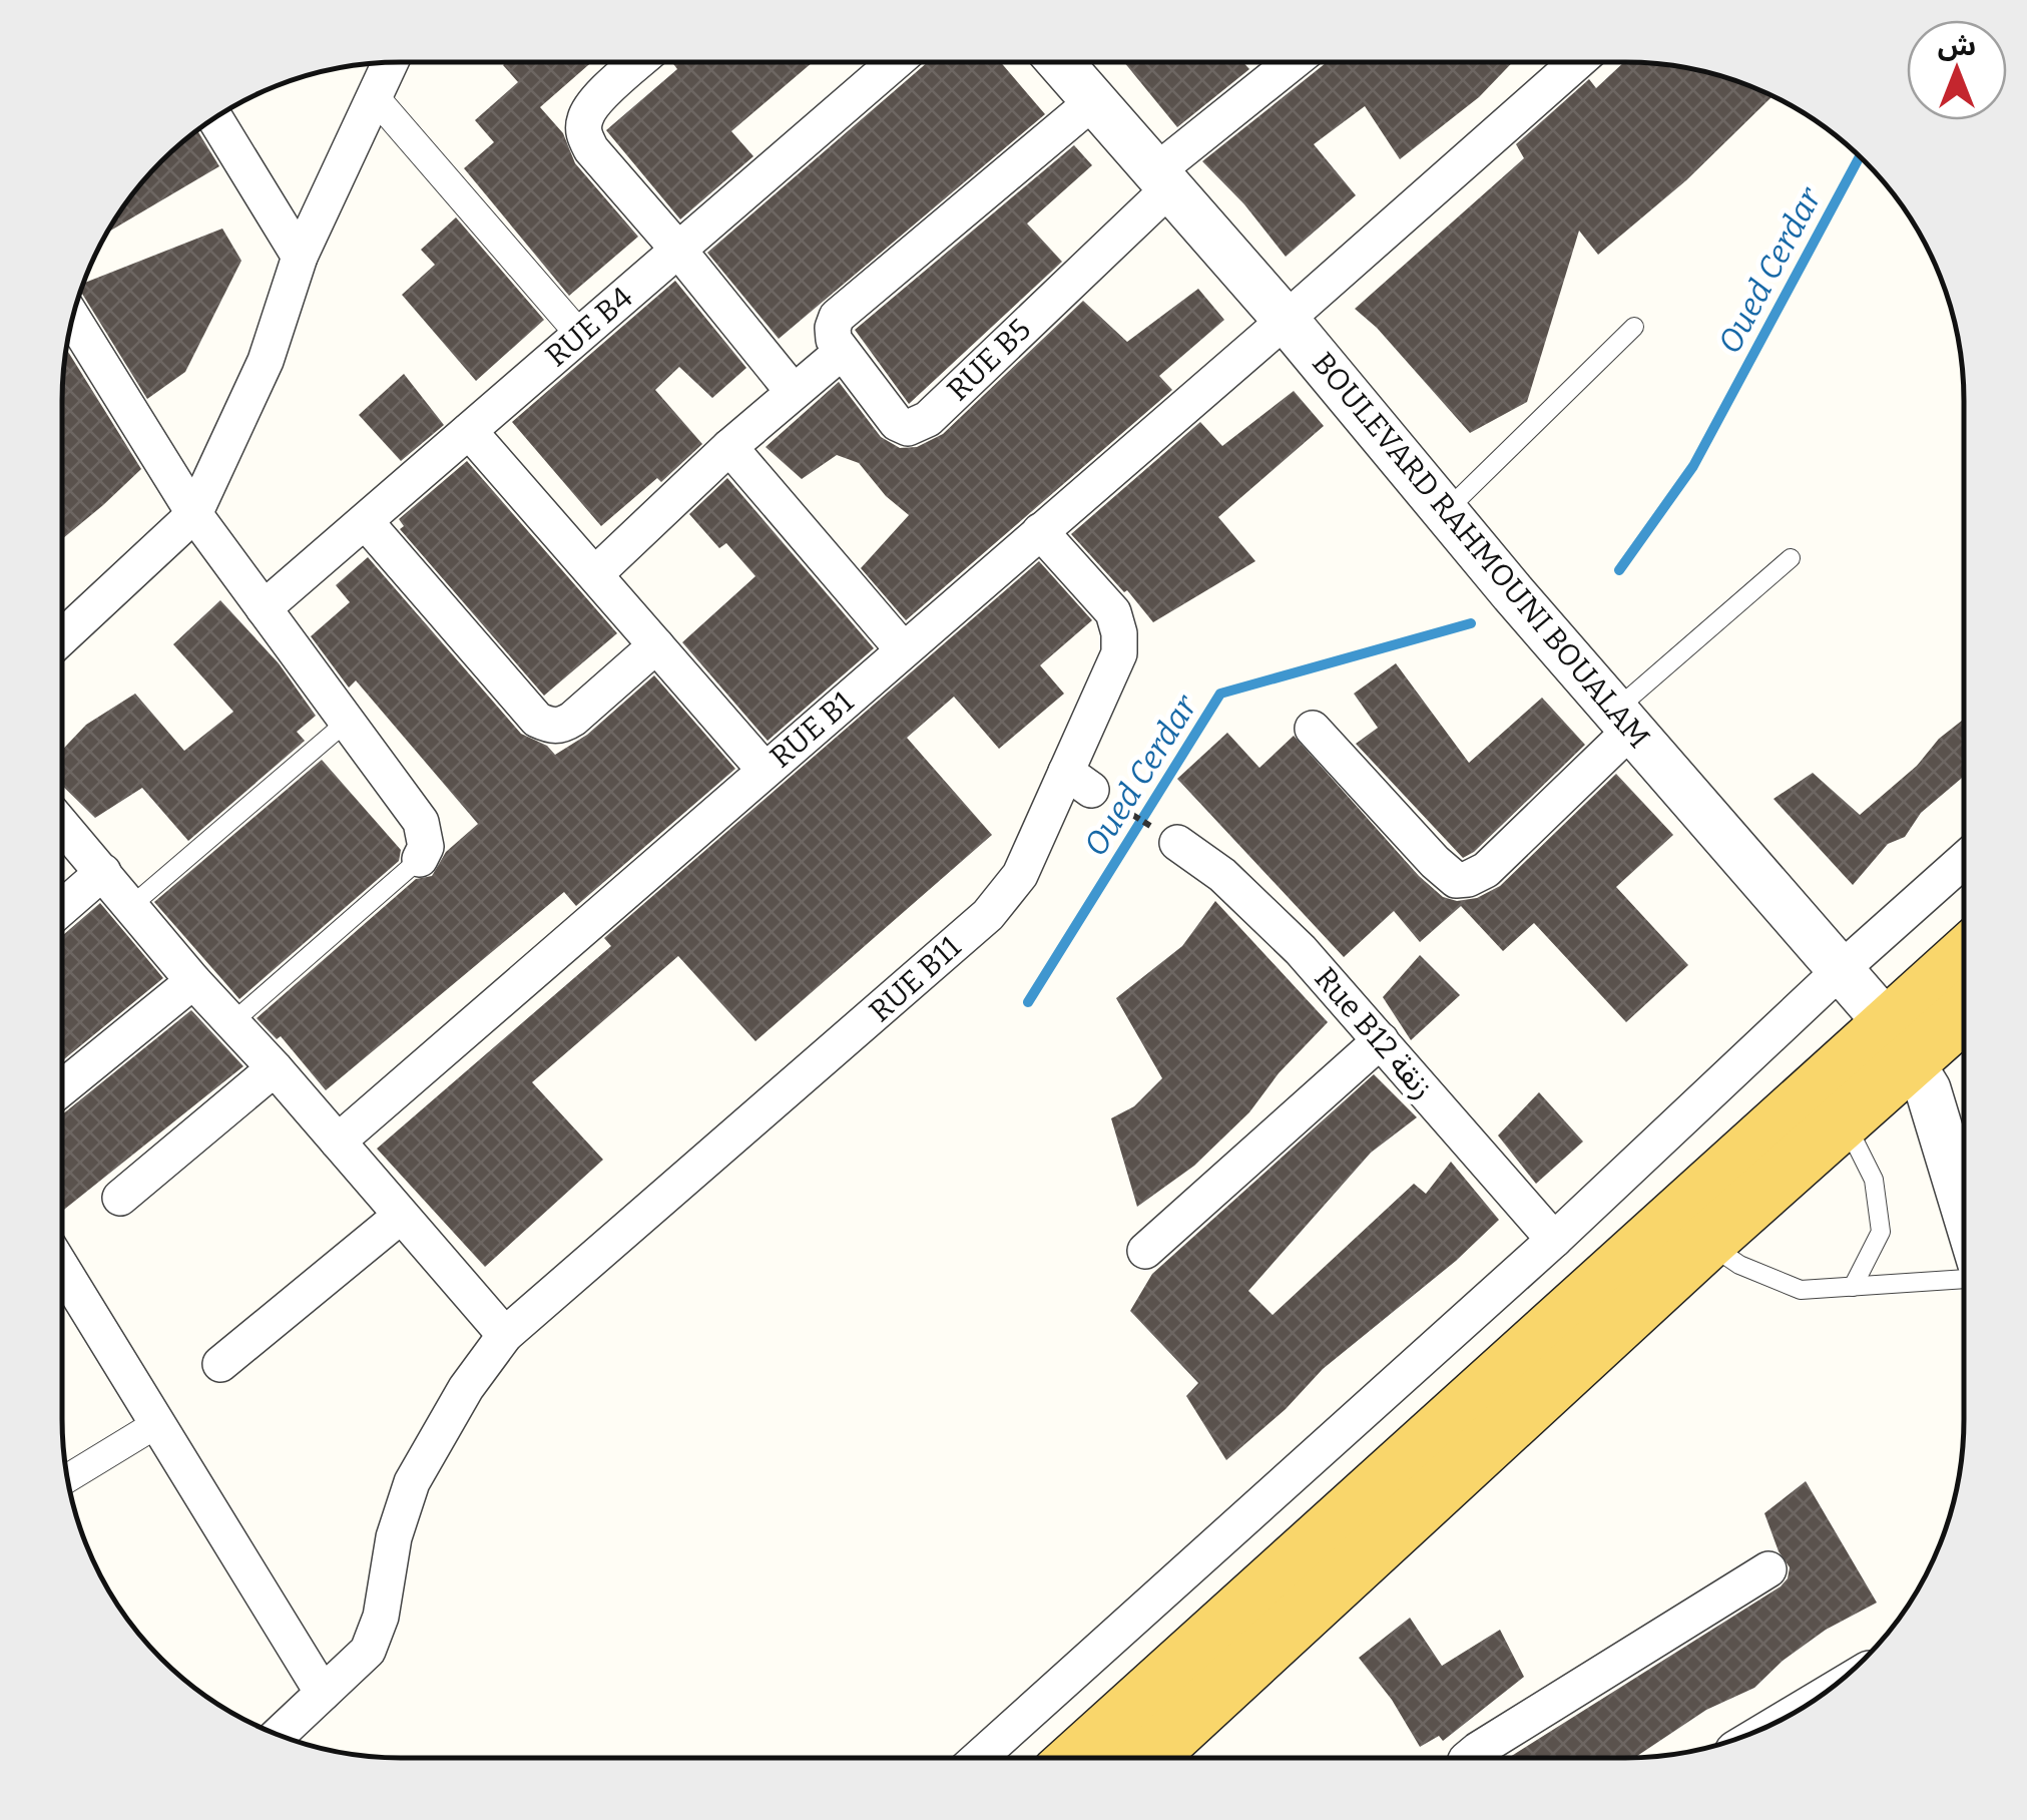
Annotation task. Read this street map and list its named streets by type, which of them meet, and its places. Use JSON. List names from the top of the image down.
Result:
{
  "streets": {
    "street": [
      "RUE B4",
      "RUE B5",
      "BOULEVARD RAHMOUNI BOUALAM",
      "RUE B1",
      "RUE B11",
      "Rue B12 زنقة"
    ]
  },
  "crossings": [
    ["RUE B5", "BOULEVARD RAHMOUNI BOUALAM"],
    ["BOULEVARD RAHMOUNI BOUALAM", "RUE B1"],
    ["RUE B1", "RUE B11"]
  ],
  "water": ["Oued Cerdar"],
  "north": "top"
}
